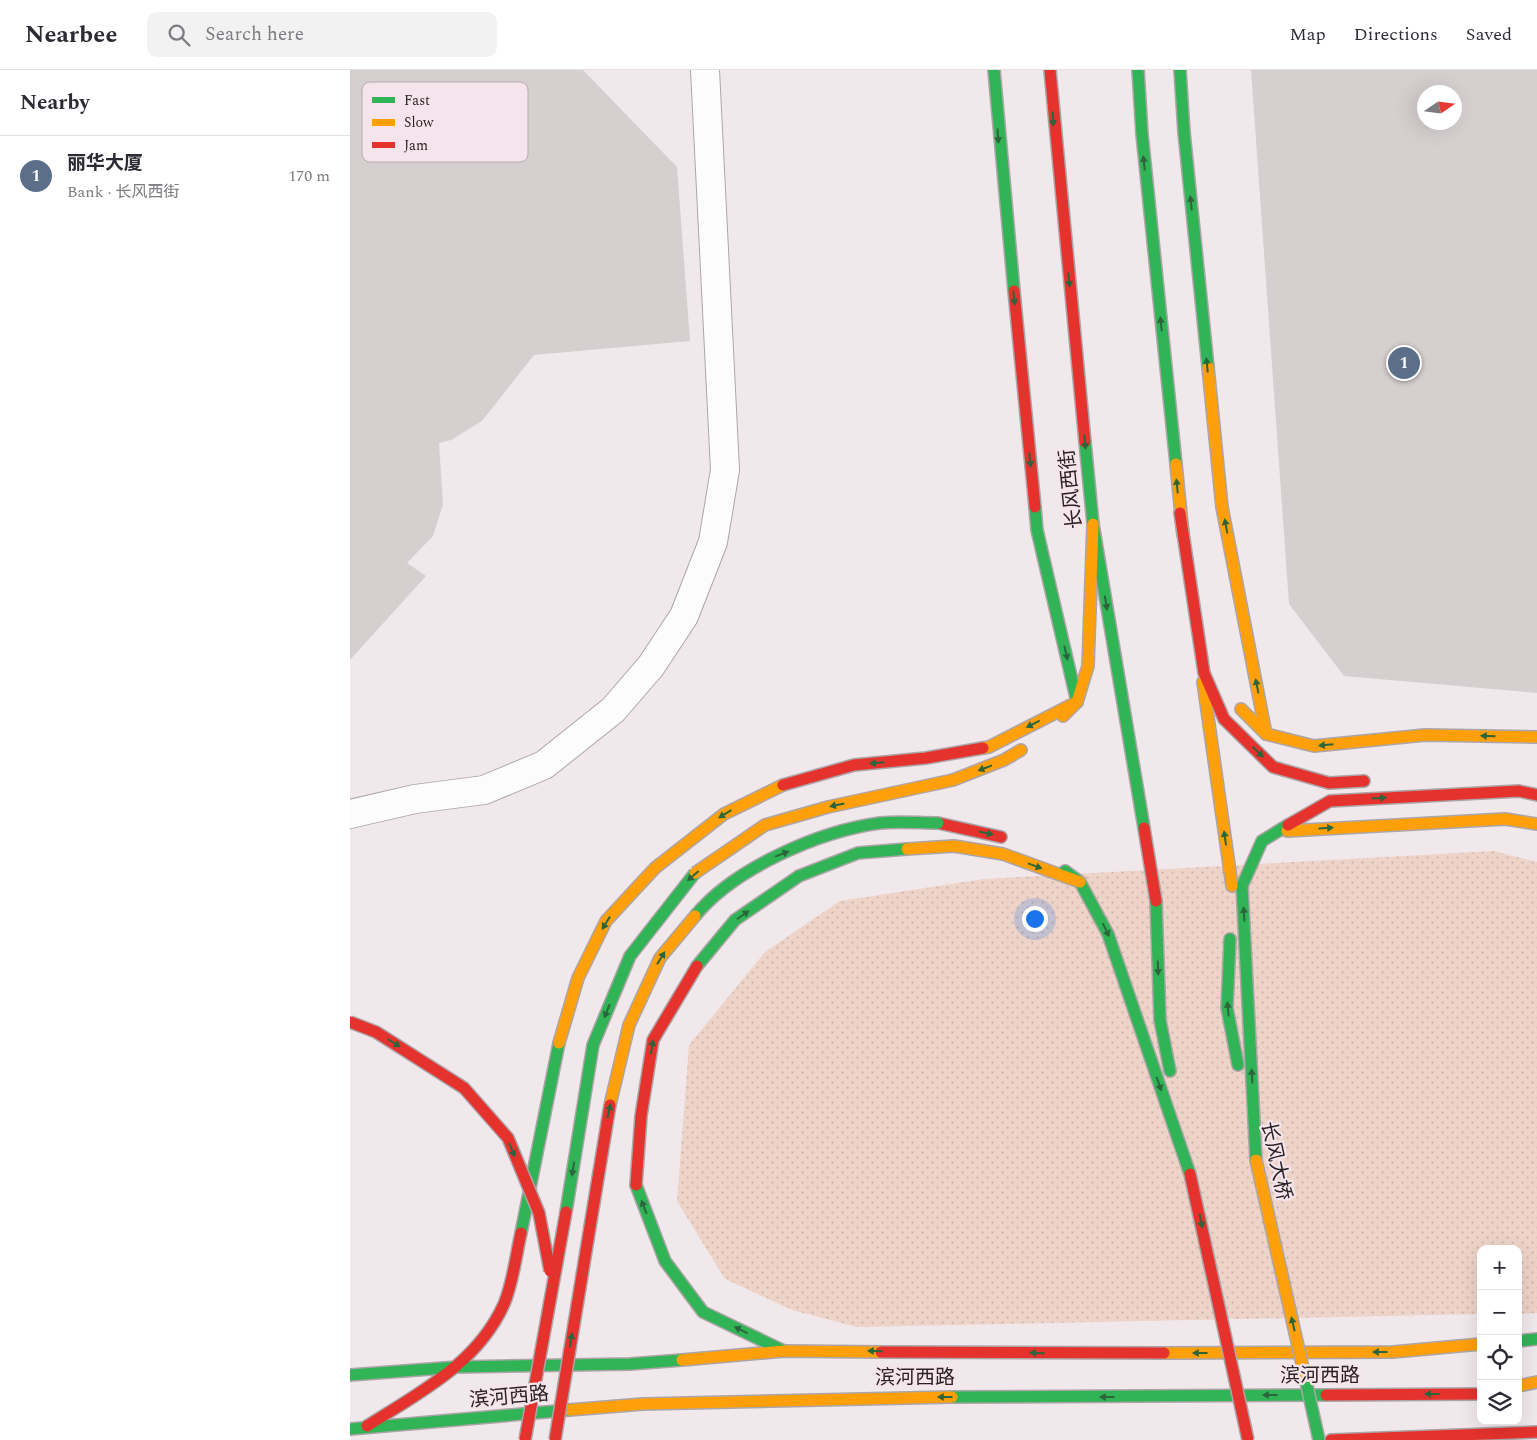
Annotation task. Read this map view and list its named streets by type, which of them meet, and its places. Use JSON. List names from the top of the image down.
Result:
{
  "streets": {
    "main road": ["长风西街", "长风大桥", "滨河西路"]
  },
  "legend": ["Fast", "Slow", "Jam"],
  "north": "right",
  "page": {
    "header": "Nearbee",
    "search": "Search here",
    "nav": ["Map", "Directions", "Saved"],
    "heading": "Nearby",
    "list": [
      {
        "mark": "1",
        "name": "丽华大厦",
        "note": "Bank · 长风西街",
        "value": "170 m"
      }
    ],
    "pins": "1",
    "map_buttons": ["+", "−"]
  }
}
